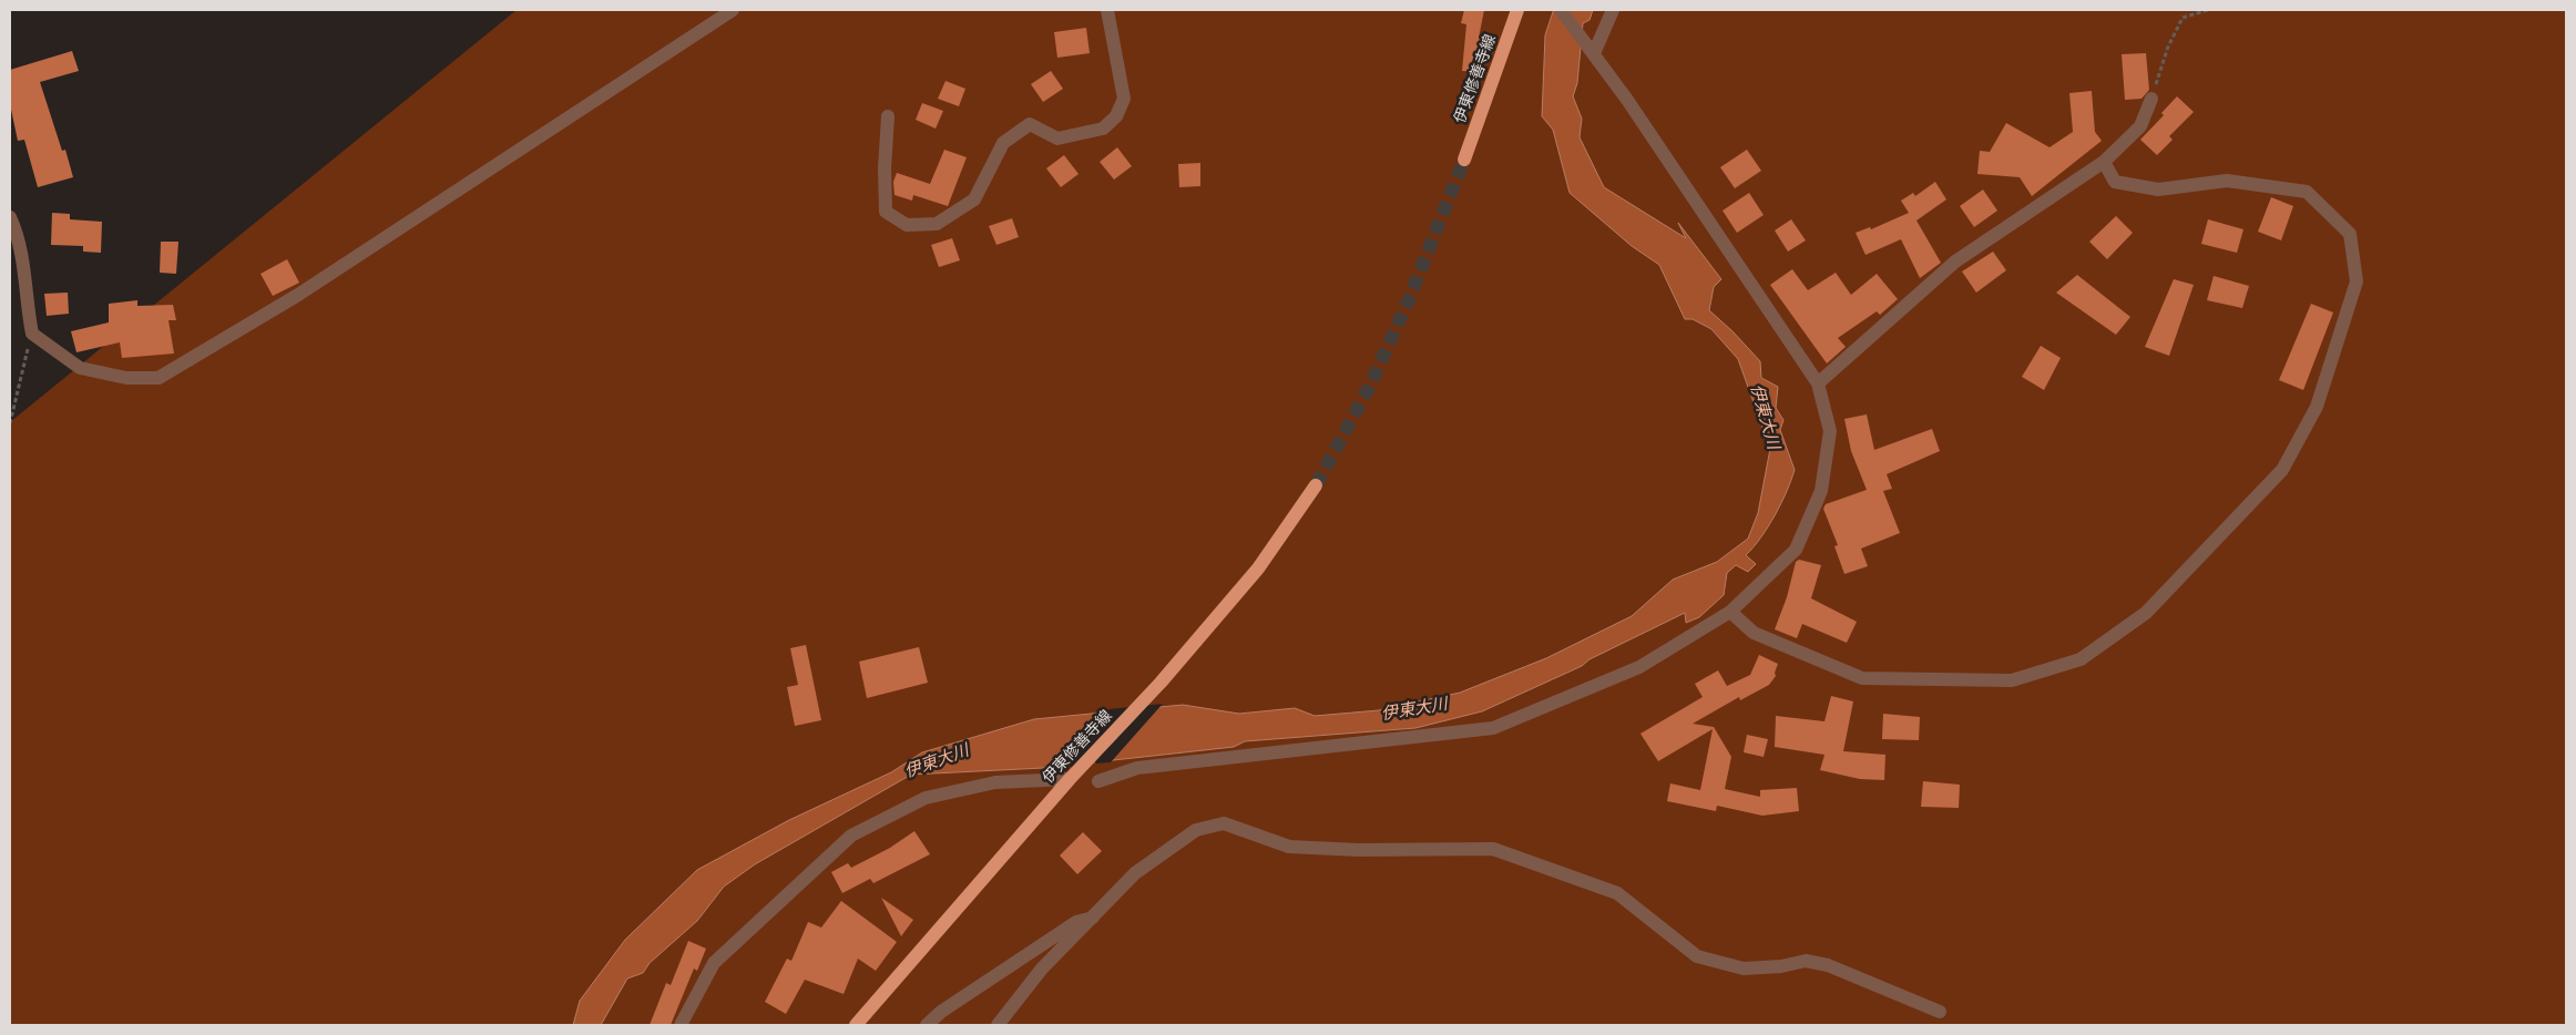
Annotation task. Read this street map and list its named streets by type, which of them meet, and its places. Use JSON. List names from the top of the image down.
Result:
{
  "streets": {
    "main road": ["伊東修善寺線"]
  },
  "water": ["伊東大川"]
}
